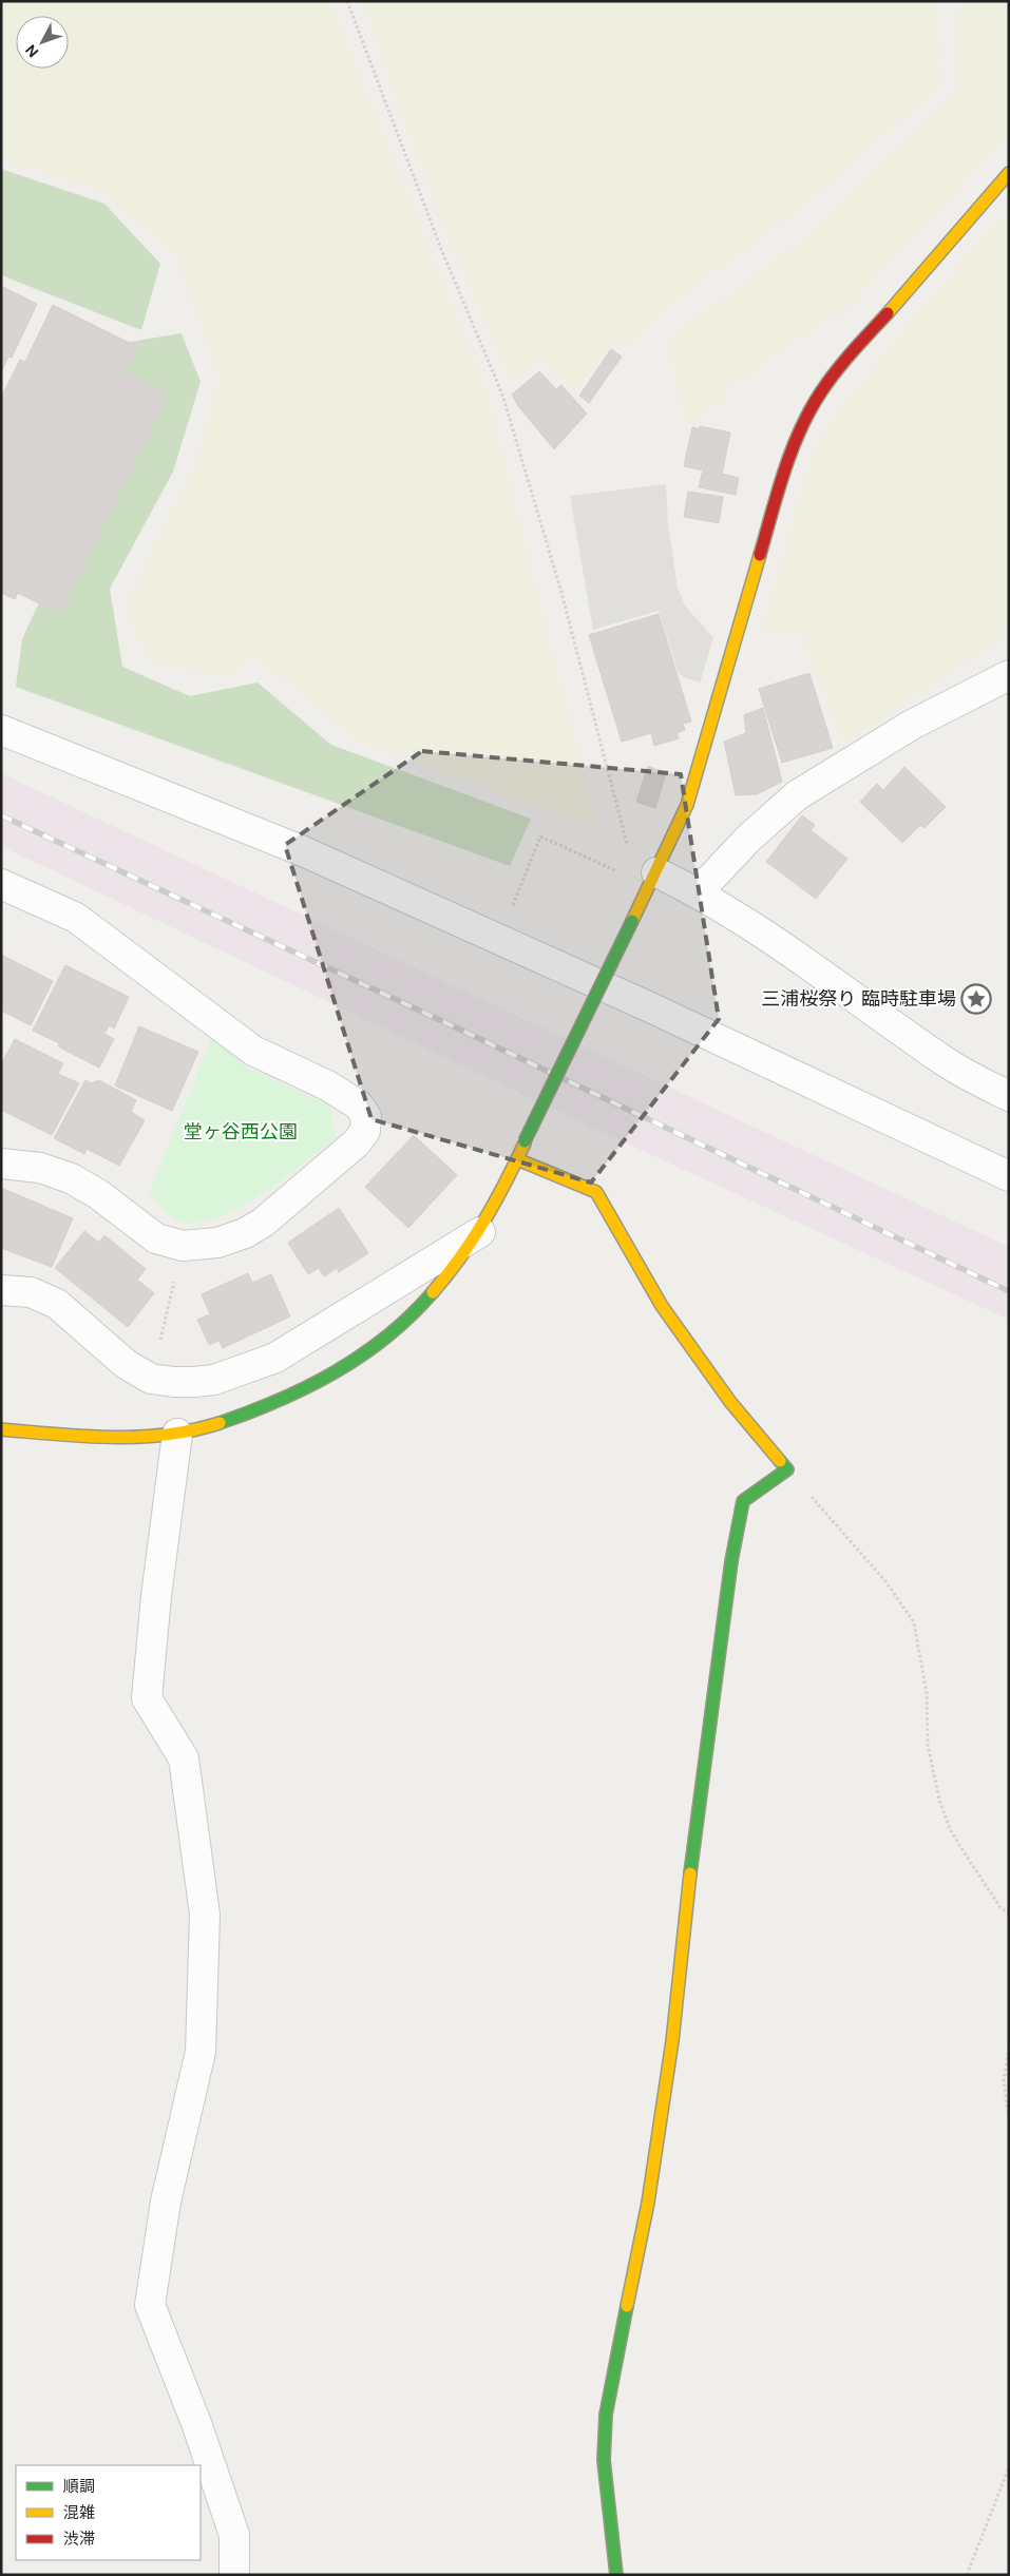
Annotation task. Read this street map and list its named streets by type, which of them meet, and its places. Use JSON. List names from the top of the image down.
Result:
{
  "parks": ["堂ヶ谷西公園"],
  "places": {
    "place": ["三浦桜祭り 臨時駐車場"]
  },
  "legend": ["順調", "混雑", "渋滞"],
  "north": "bottom left"
}
